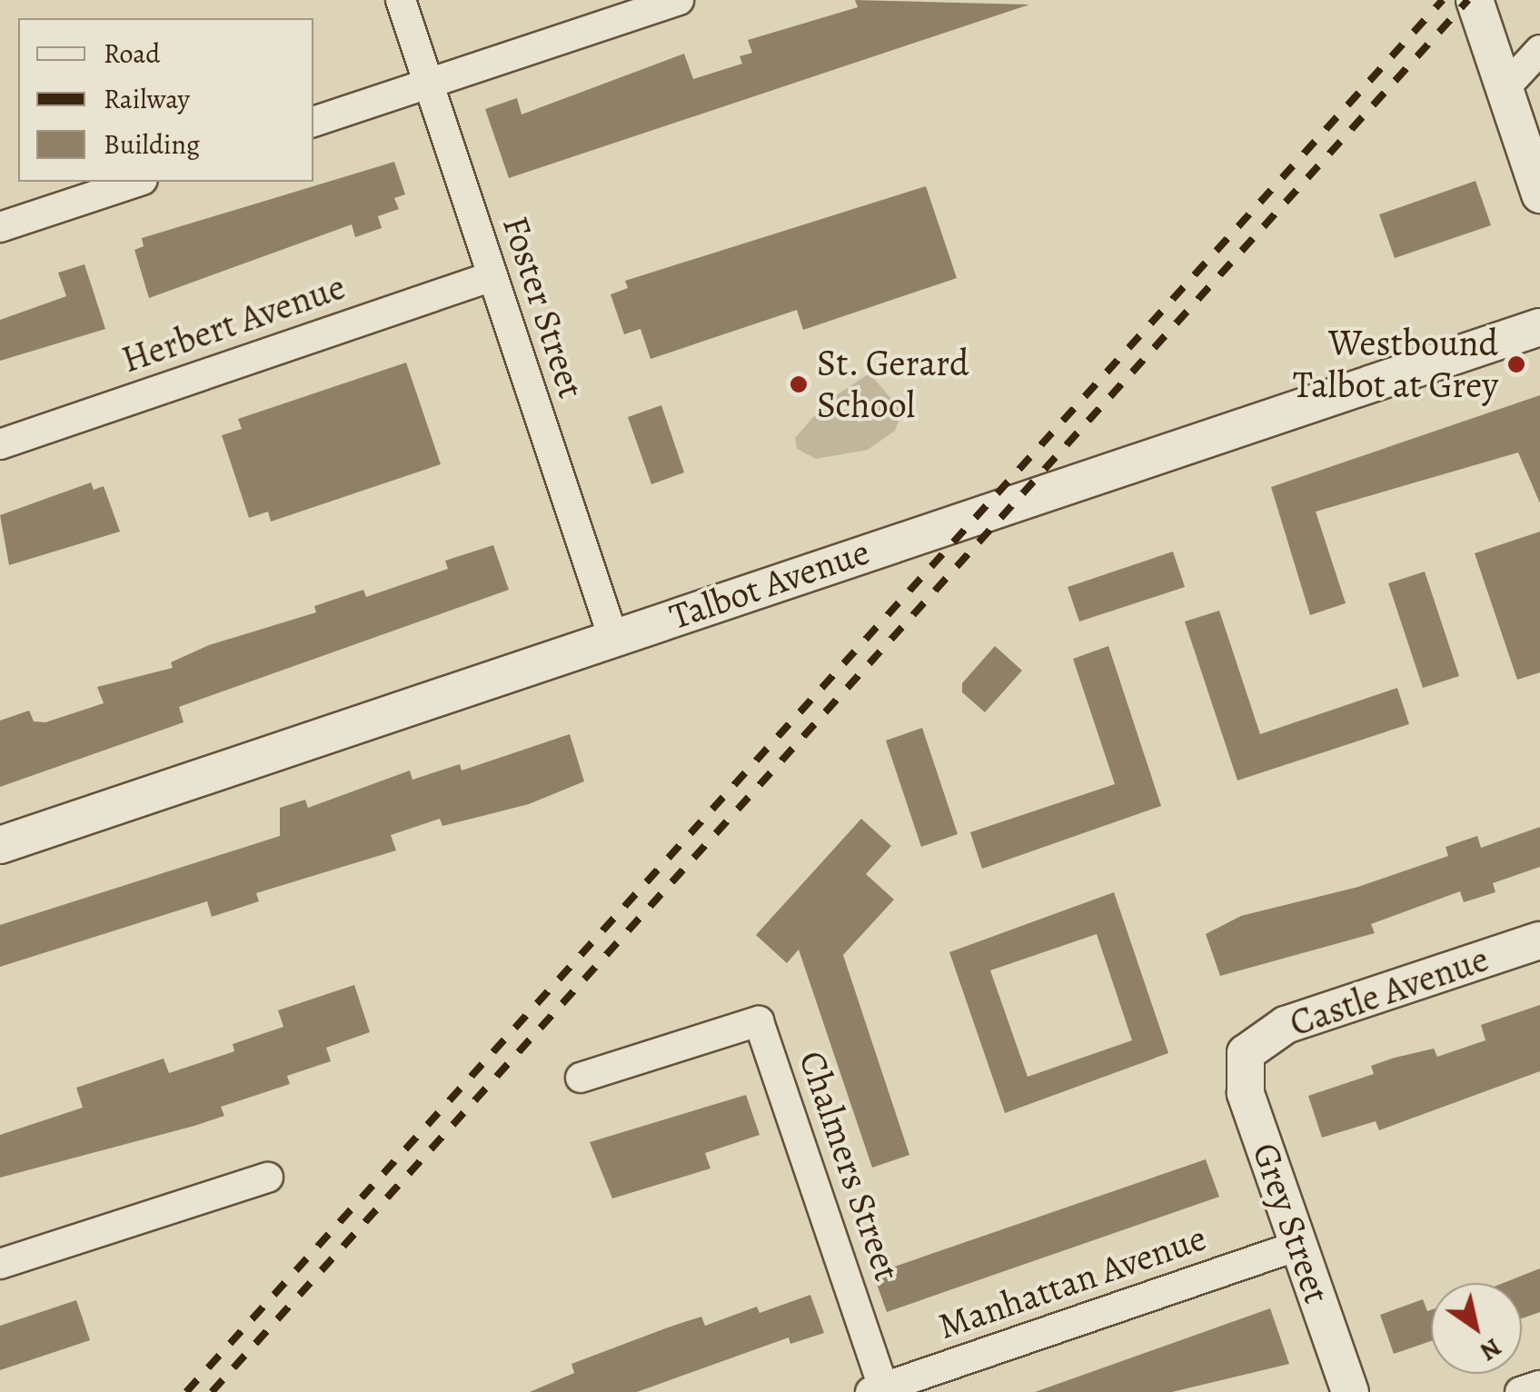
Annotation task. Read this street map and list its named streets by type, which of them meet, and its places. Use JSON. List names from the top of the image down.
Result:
{
  "streets": {
    "street": [
      "Foster Street",
      "Herbert Avenue",
      "Talbot Avenue",
      "Castle Avenue",
      "Chalmers Street",
      "Grey Street",
      "Manhattan Avenue"
    ]
  },
  "crossings": [
    ["Foster Street", "Herbert Avenue"],
    ["Foster Street", "Talbot Avenue"],
    ["Castle Avenue", "Grey Street"],
    ["Chalmers Street", "Manhattan Avenue"],
    ["Grey Street", "Manhattan Avenue"]
  ],
  "places": ["Westbound Talbot at Grey", "St. Gerard School"],
  "legend": ["Road", "Railway", "Building"],
  "north": "bottom right"
}
